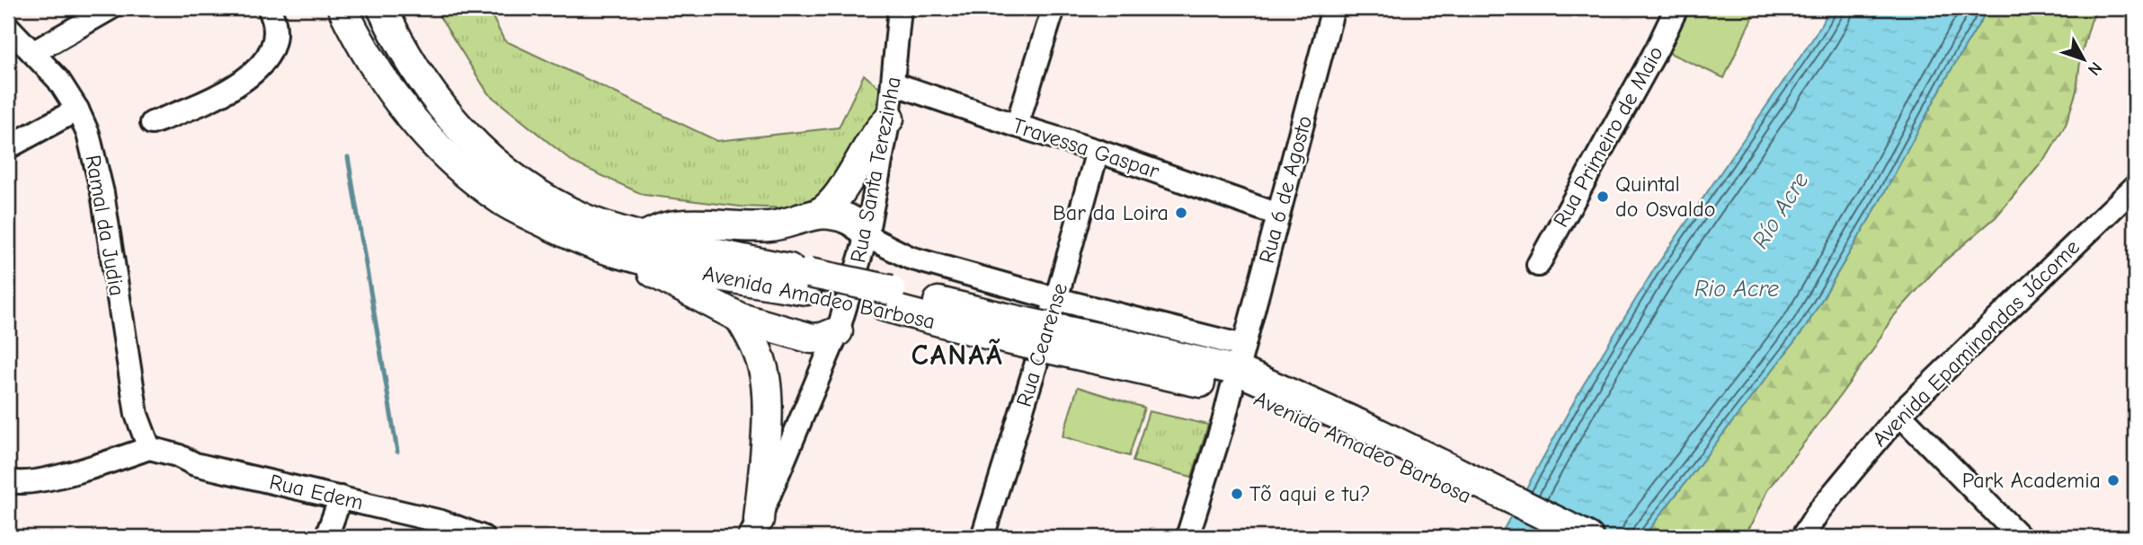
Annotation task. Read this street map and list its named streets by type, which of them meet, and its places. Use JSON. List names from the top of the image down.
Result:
{
  "streets": {
    "main road": ["Avenida Amadeo Barbosa"],
    "street": [
      "Rua Primeiro de Maio",
      "Travessa Gaspar",
      "Rua Santa Terezinha",
      "Rua 6 de Agosto",
      "Ramal da Judia",
      "Avenida Epaminondas Jácome",
      "Rua Cearense",
      "Rua Edem"
    ]
  },
  "crossings": [
    ["Travessa Gaspar", "Rua Santa Terezinha"],
    ["Travessa Gaspar", "Rua 6 de Agosto"],
    ["Travessa Gaspar", "Rua Cearense"],
    ["Rua 6 de Agosto", "Avenida Amadeo Barbosa"],
    ["Ramal da Judia", "Rua Edem"]
  ],
  "districts": ["CANAÃ"],
  "water": ["Río Acre", "Rio Acre"],
  "places": [
    "Quintal do Osvaldo",
    "Bar da Loira",
    "Park Academia",
    "Tõ aqui e tu?"
  ],
  "north": "bottom right"
}
